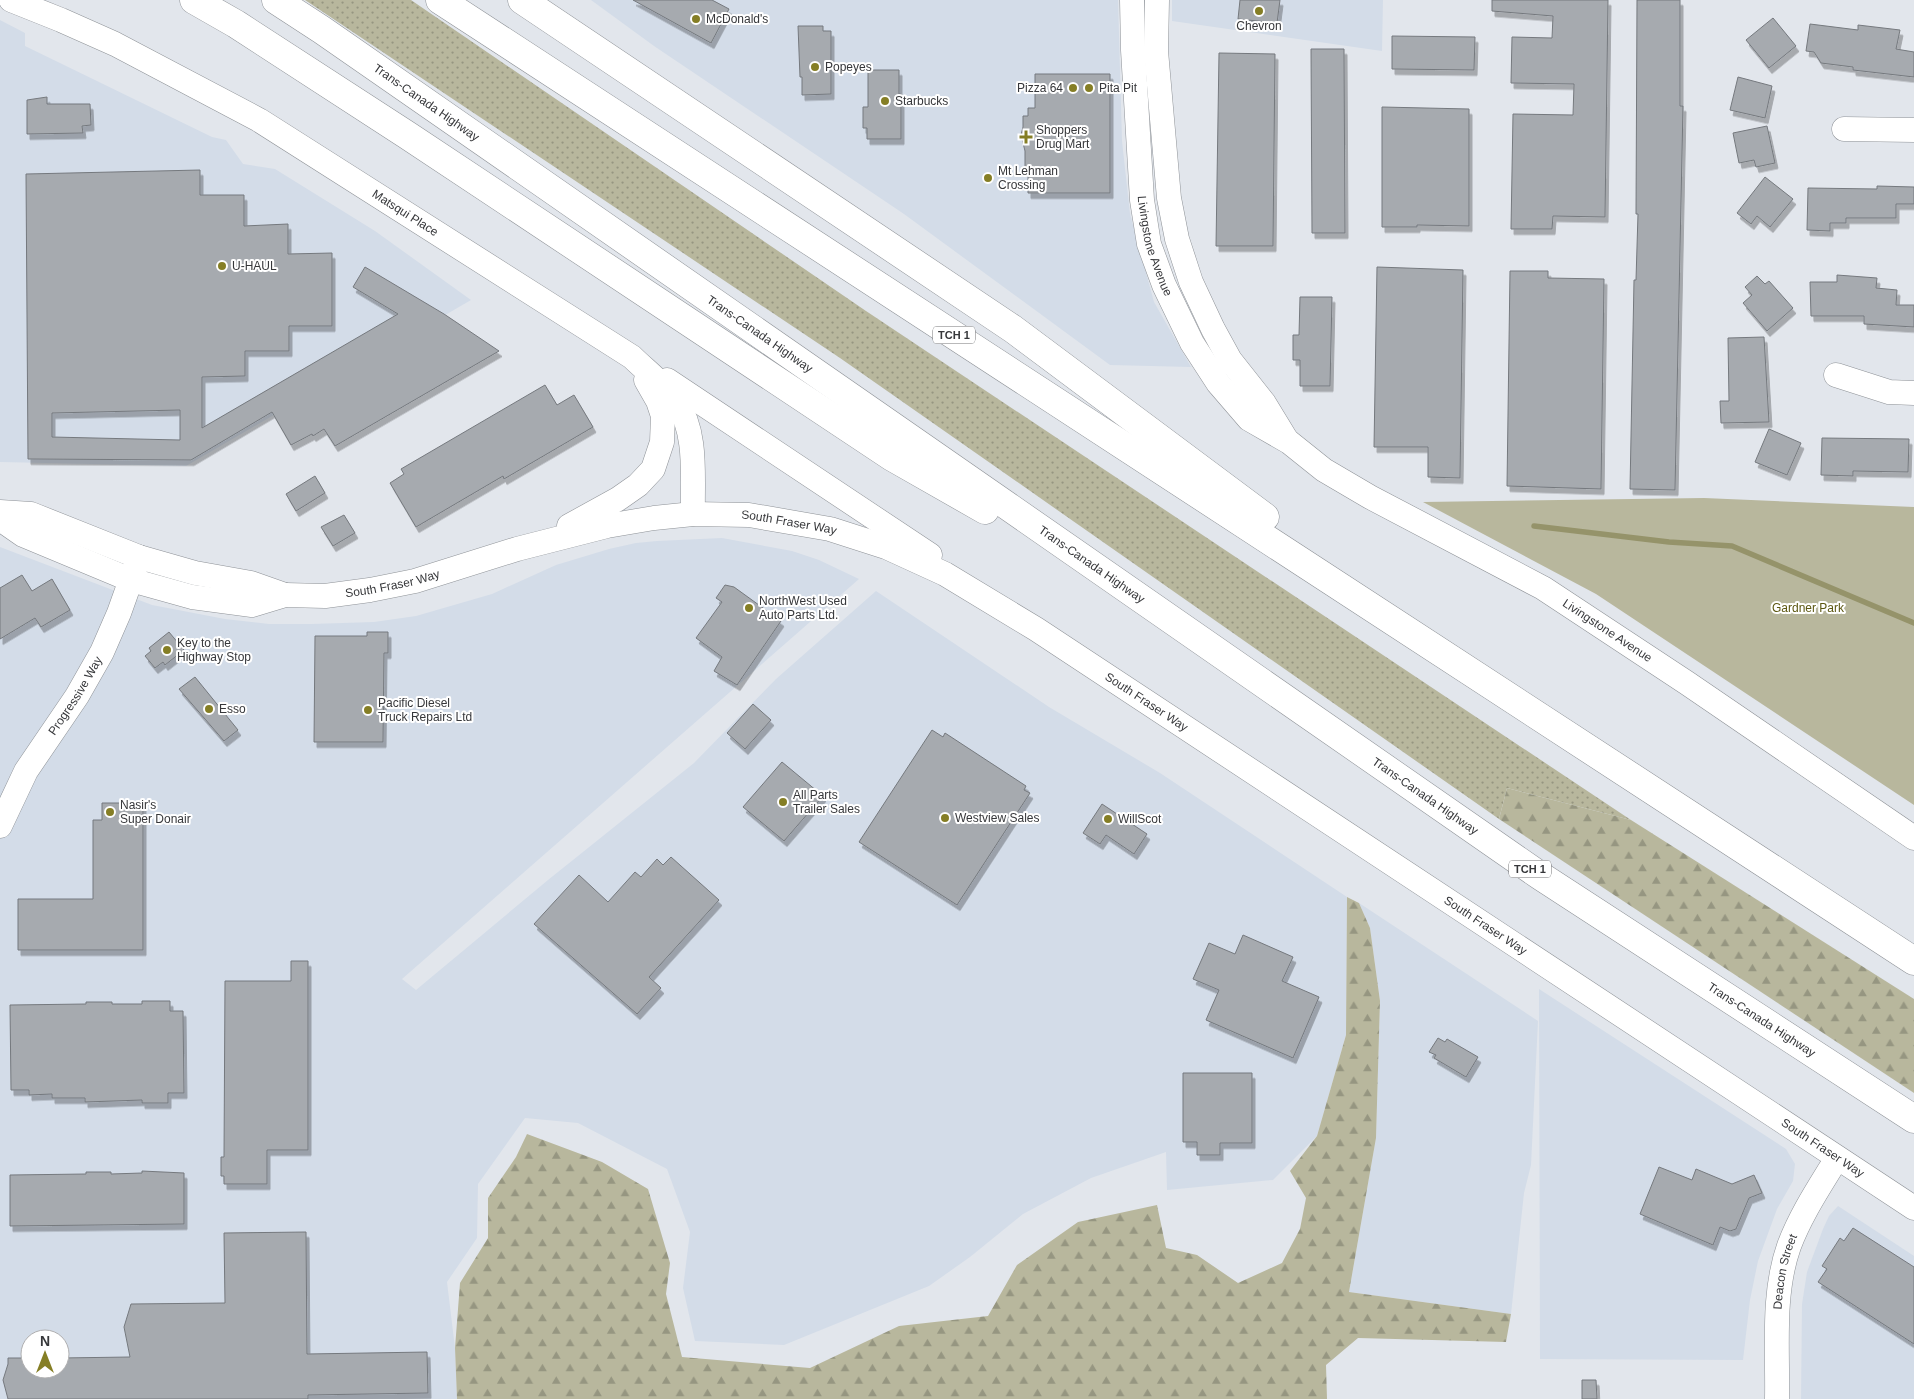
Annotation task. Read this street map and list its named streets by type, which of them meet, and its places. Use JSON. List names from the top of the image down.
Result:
{
  "streets": {
    "highway": ["Trans-Canada Highway", "TCH 1"],
    "street": [
      "Matsqui Place",
      "Livingstone Avenue",
      "South Fraser Way",
      "Progressive Way",
      "Deacon Street"
    ]
  },
  "crossings": [
    ["Matsqui Place", "South Fraser Way"],
    ["South Fraser Way", "Progressive Way"],
    ["South Fraser Way", "Deacon Street"]
  ],
  "parks": ["Gardner Park"],
  "places": {
    "other": [
      "Chevron",
      "McDonald's",
      "Popeyes",
      "Pizza 64",
      "Pita Pit",
      "Starbucks",
      "Mt Lehman Crossing",
      "U-HAUL",
      "NorthWest Used Auto Parts Ltd.",
      "Key to the Highway Stop",
      "Esso",
      "Pacific Diesel Truck Repairs Ltd",
      "All Parts Trailer Sales",
      "Nasir's Super Donair",
      "Westview Sales",
      "WillScot"
    ],
    "health": ["Shoppers Drug Mart"]
  },
  "north": "top"
}
